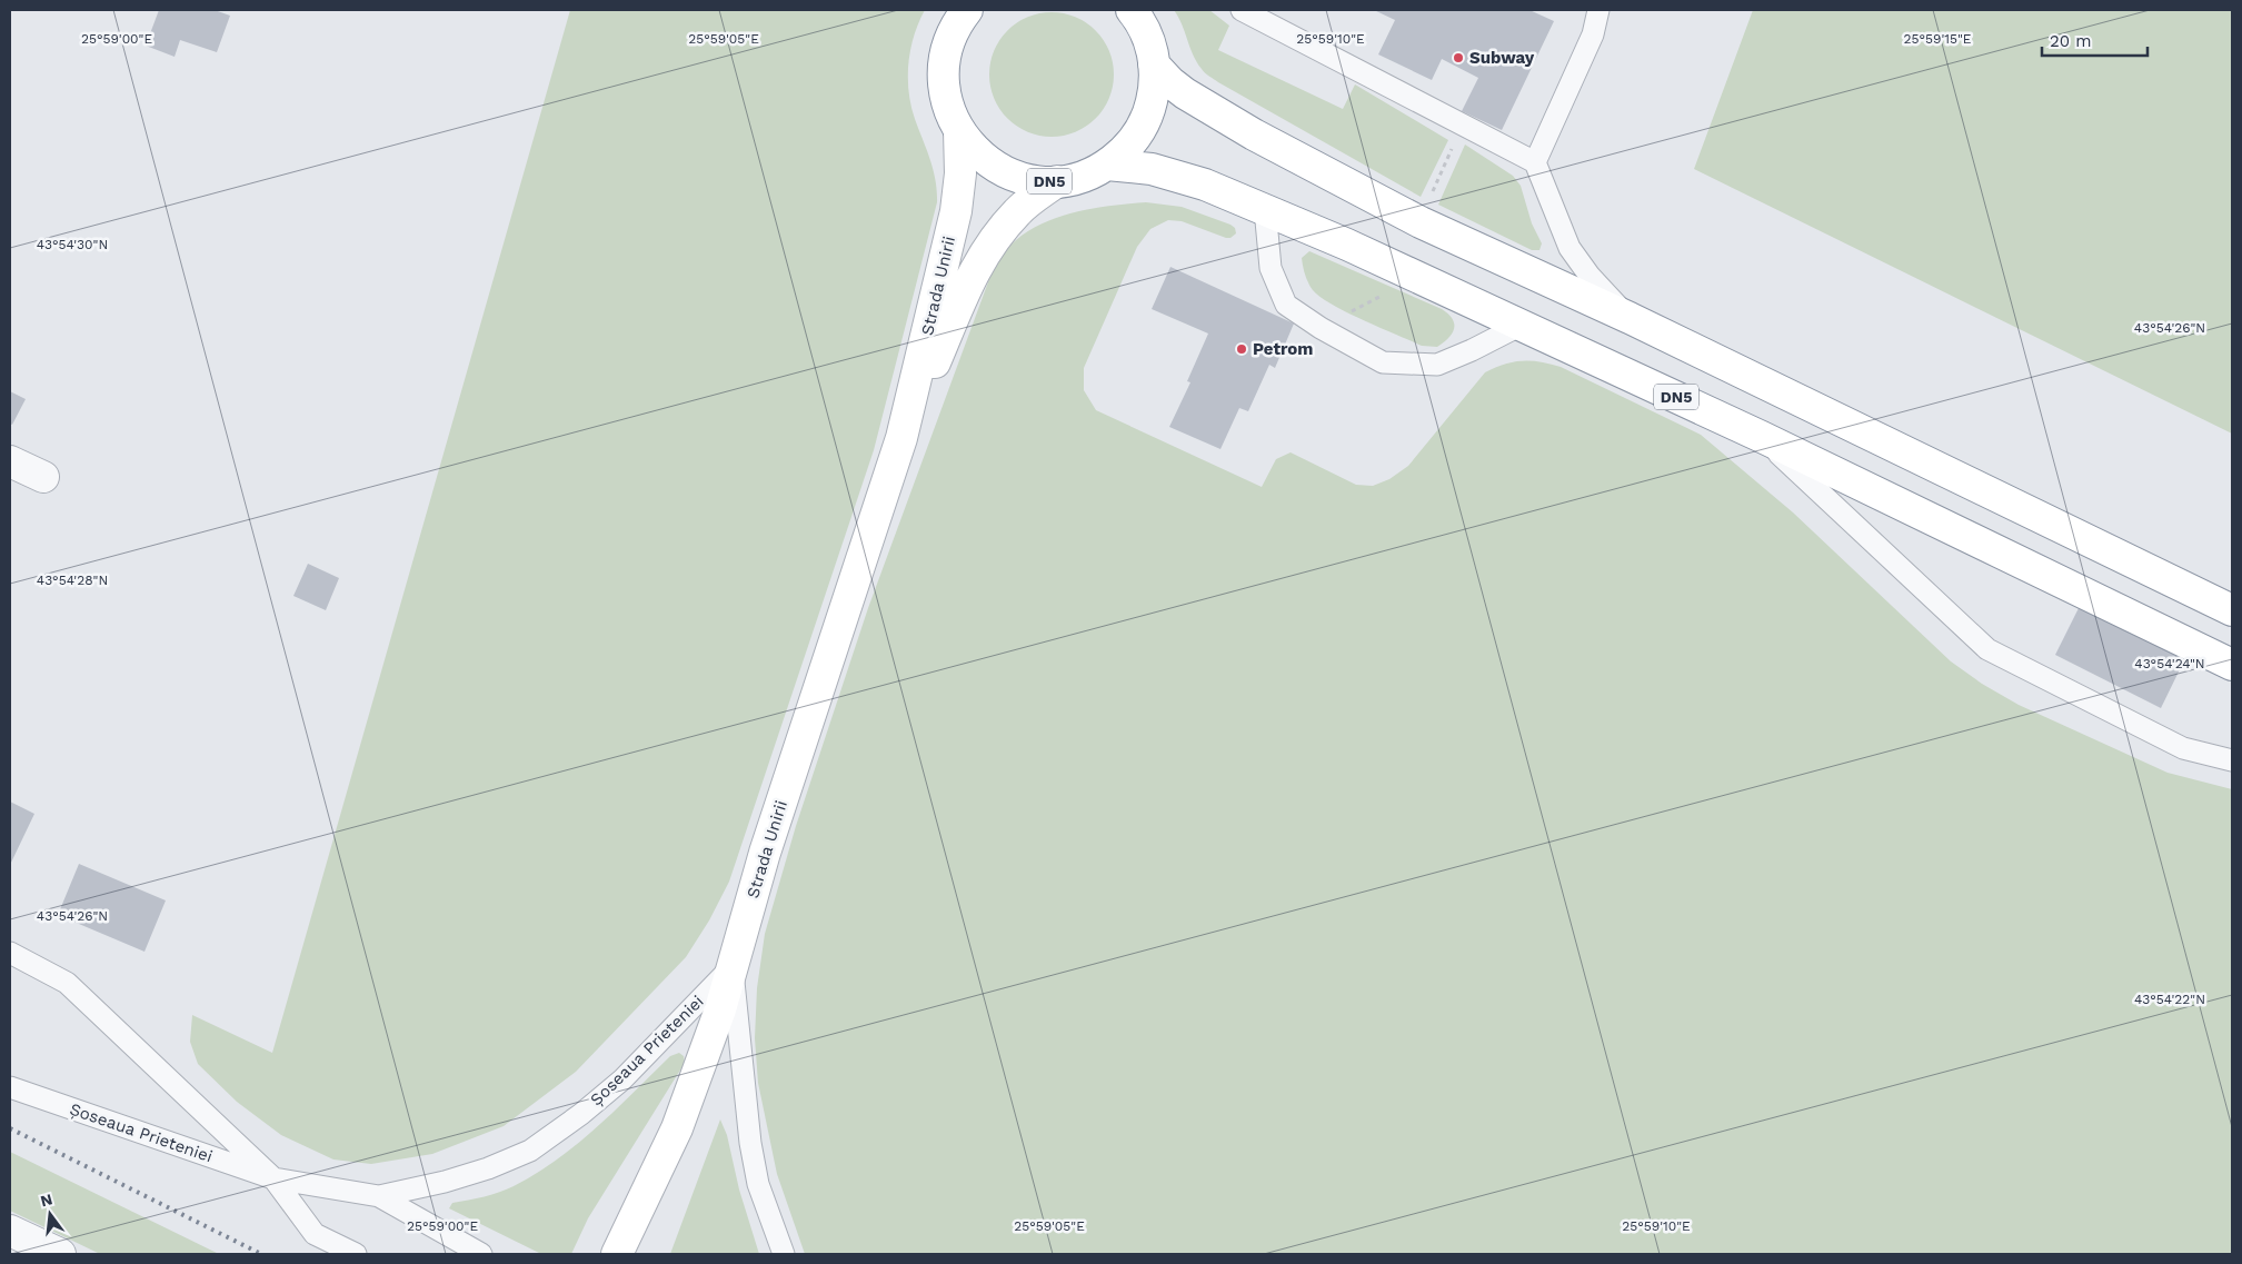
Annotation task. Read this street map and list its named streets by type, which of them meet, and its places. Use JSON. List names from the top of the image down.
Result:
{
  "streets": {
    "main road": ["DN5", "Strada Unirii"],
    "lane": ["Șoseaua Prieteniei"]
  },
  "crossings": [
    ["DN5", "Strada Unirii"],
    ["Strada Unirii", "Șoseaua Prieteniei"]
  ],
  "places": ["Subway", "Petrom"],
  "scale_bar": "20 m",
  "north": "top",
  "coordinates": [
    "25°59'00\"E",
    "25°59'05\"E",
    "25°59'10\"E",
    "25°59'15\"E",
    "43°54'30\"N",
    "43°54'26\"N",
    "43°54'28\"N",
    "43°54'24\"N",
    "43°54'22\"N"
  ]
}
